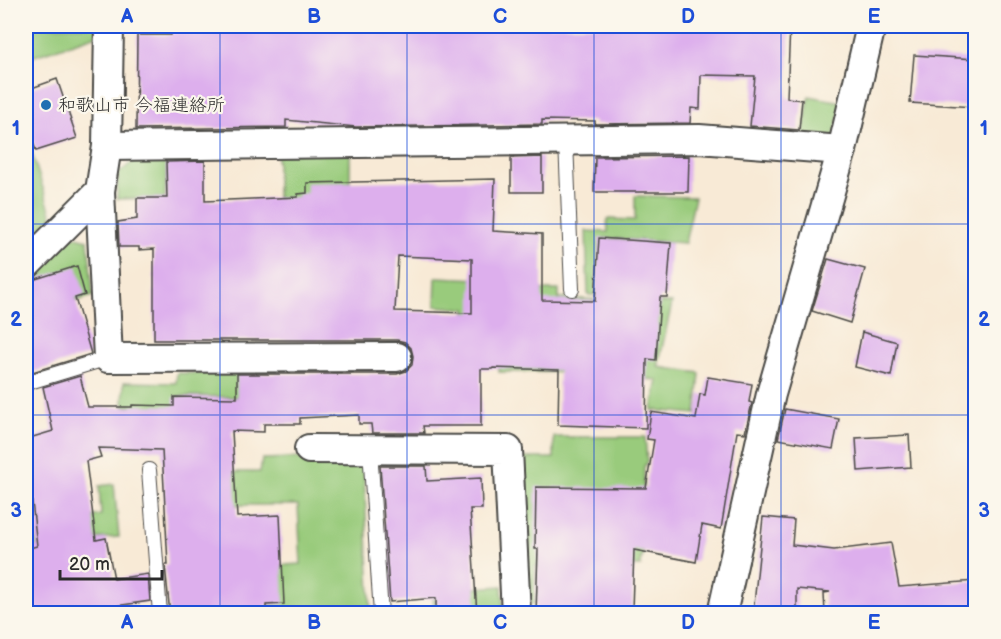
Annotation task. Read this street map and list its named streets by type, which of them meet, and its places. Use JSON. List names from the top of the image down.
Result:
{
  "places": ["和歌山市 今福連絡所"],
  "scale_bar": "20 m",
  "grid": {
    "columns": [
      "A",
      "B",
      "C",
      "D",
      "E"
    ],
    "rows": ["1", "2", "3"]
  }
}
